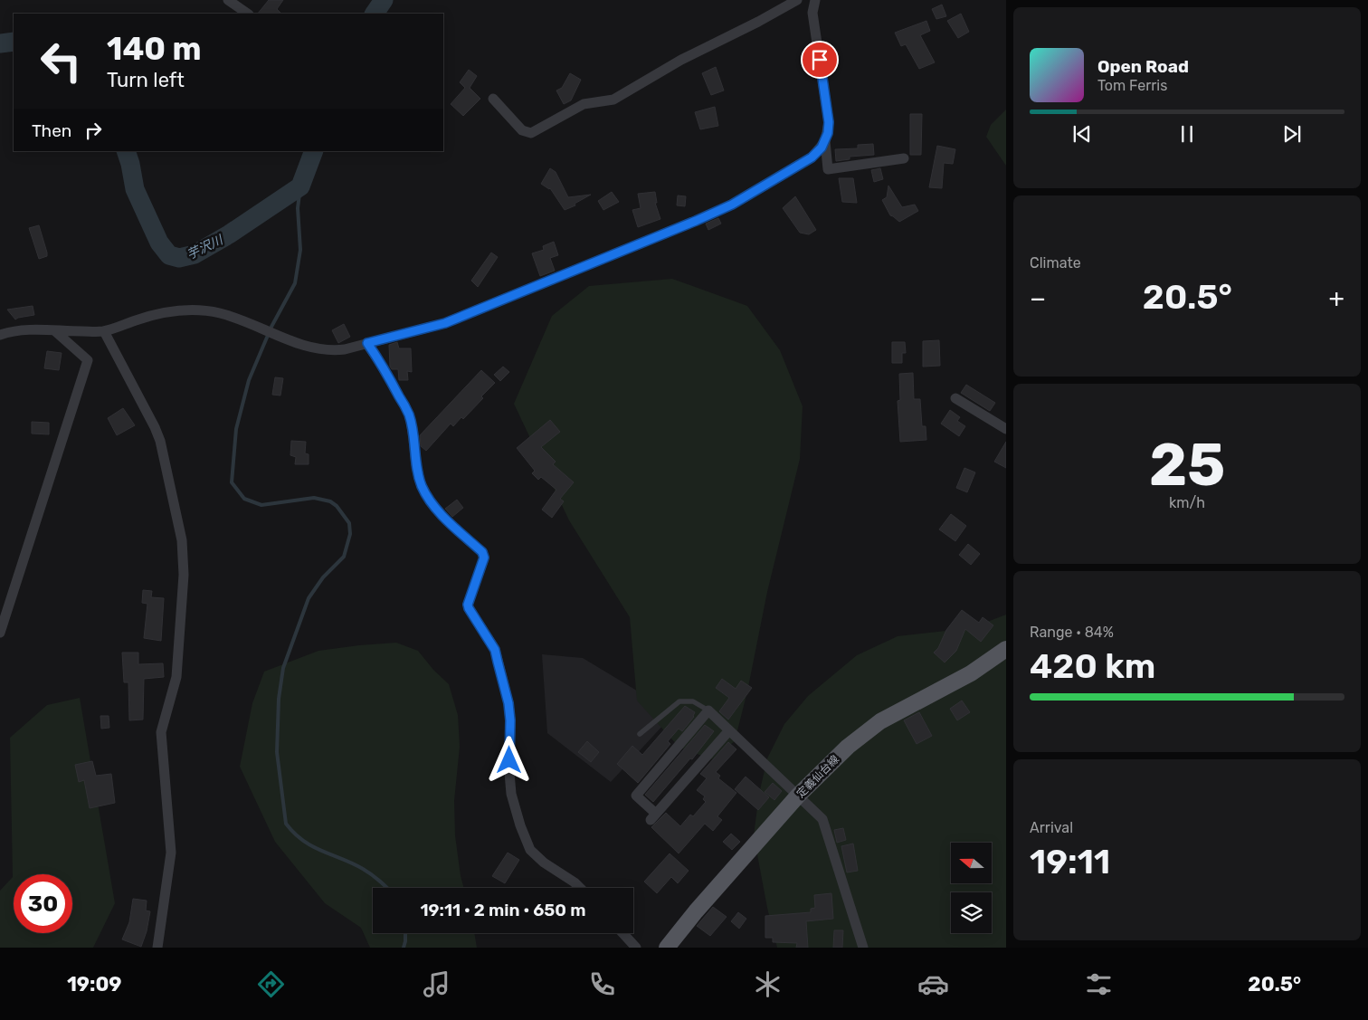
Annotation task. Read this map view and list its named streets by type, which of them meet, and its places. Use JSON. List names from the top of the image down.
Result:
{
  "streets": {
    "main road": ["定義仙台線"]
  },
  "water": ["芋沢川"],
  "north": "left",
  "page": {
    "turn": ["140 m", "Turn left"],
    "song": ["Open Road", "Tom Ferris"],
    "then": "Then",
    "tile": [
      "Climate",
      ["25", "km/h"],
      ["Range · 84%", "420 km"],
      ["Arrival", "19:11"]
    ],
    "heat": ["−", "20.5°", "+"],
    "limit": "30",
    "trip": "19:11 · 2 min · 650 m",
    "tabs": ["19:09", "20.5°"]
  }
}
